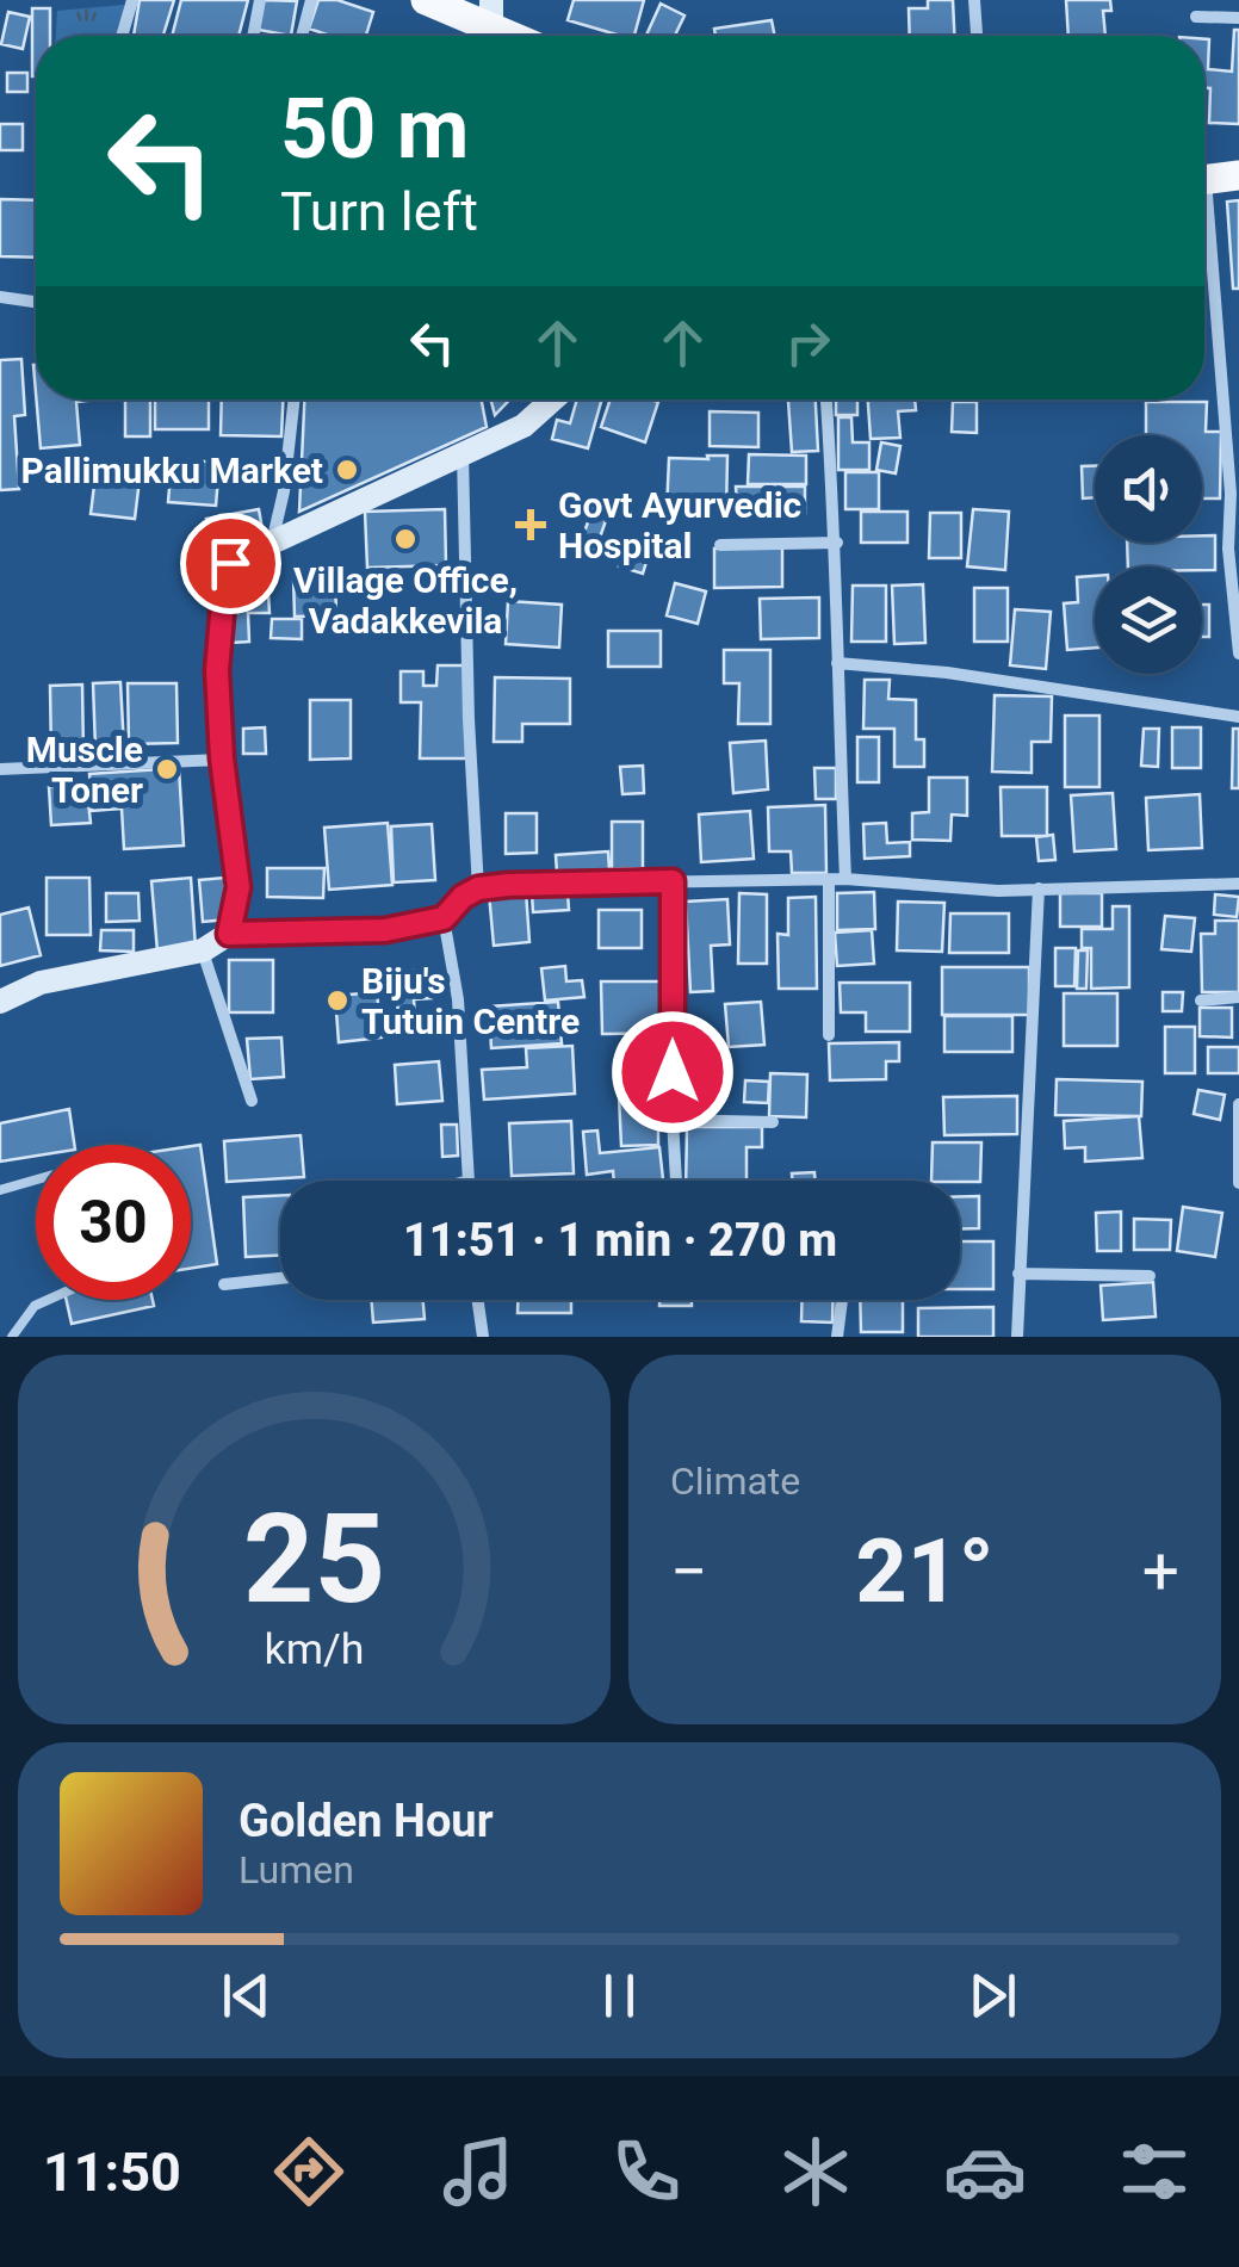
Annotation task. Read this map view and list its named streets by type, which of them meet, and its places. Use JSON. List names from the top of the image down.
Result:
{
  "places": {
    "other": [
      "Pallimukku Market",
      "Village Office, Vadakkevila",
      "Muscle Toner",
      "Biju's Tutuin Centre"
    ],
    "health": ["Govt Ayurvedic Hospital"]
  },
  "page": {
    "turn": ["50 m", "Turn left"],
    "limit": "30",
    "trip": "11:51 · 1 min · 270 m",
    "tile": "Climate",
    "heat": ["−", "21°", "+"],
    "song": ["Golden Hour", "Lumen"],
    "tabs": "11:50",
    "gauge": ["25", "km/h"]
  }
}
